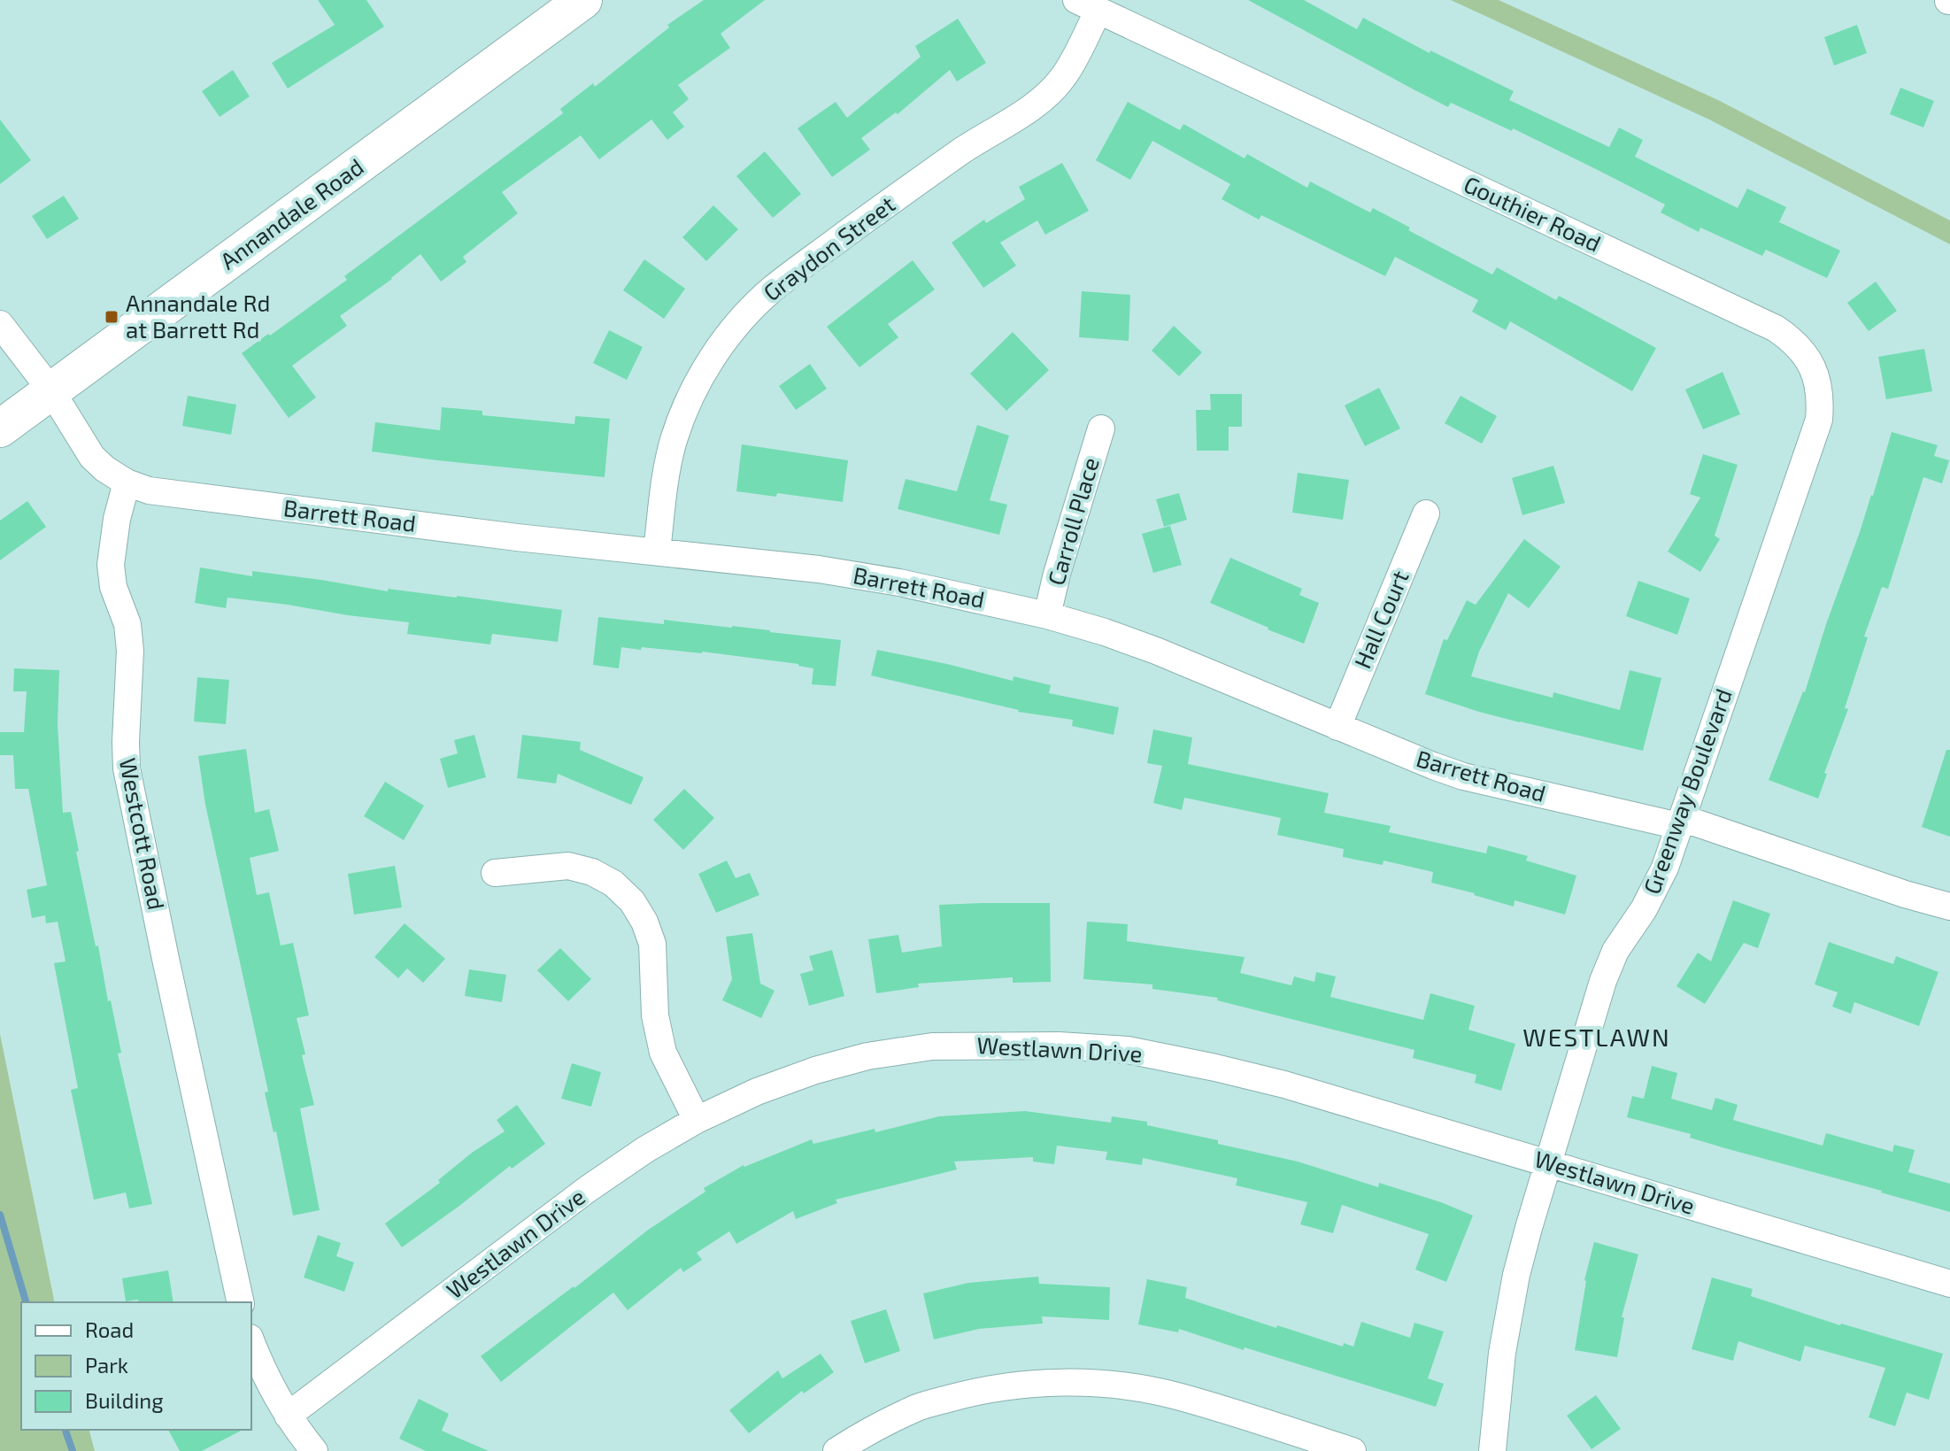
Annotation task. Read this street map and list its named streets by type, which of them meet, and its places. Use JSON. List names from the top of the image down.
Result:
{
  "streets": {
    "main road": ["Annandale Road"],
    "street": [
      "Gouthier Road",
      "Graydon Street",
      "Barrett Road",
      "Carroll Place",
      "Hall Court",
      "Greenway Boulevard",
      "Westcott Road",
      "Westlawn Drive"
    ]
  },
  "crossings": [
    ["Gouthier Road", "Graydon Street"],
    ["Gouthier Road", "Greenway Boulevard"],
    ["Graydon Street", "Barrett Road"],
    ["Barrett Road", "Carroll Place"],
    ["Barrett Road", "Hall Court"],
    ["Barrett Road", "Greenway Boulevard"],
    ["Barrett Road", "Westcott Road"],
    ["Greenway Boulevard", "Westlawn Drive"]
  ],
  "districts": ["WESTLAWN"],
  "places": {
    "transit": ["Annandale Rd at Barrett Rd"]
  },
  "legend": ["Road", "Park", "Building"]
}
